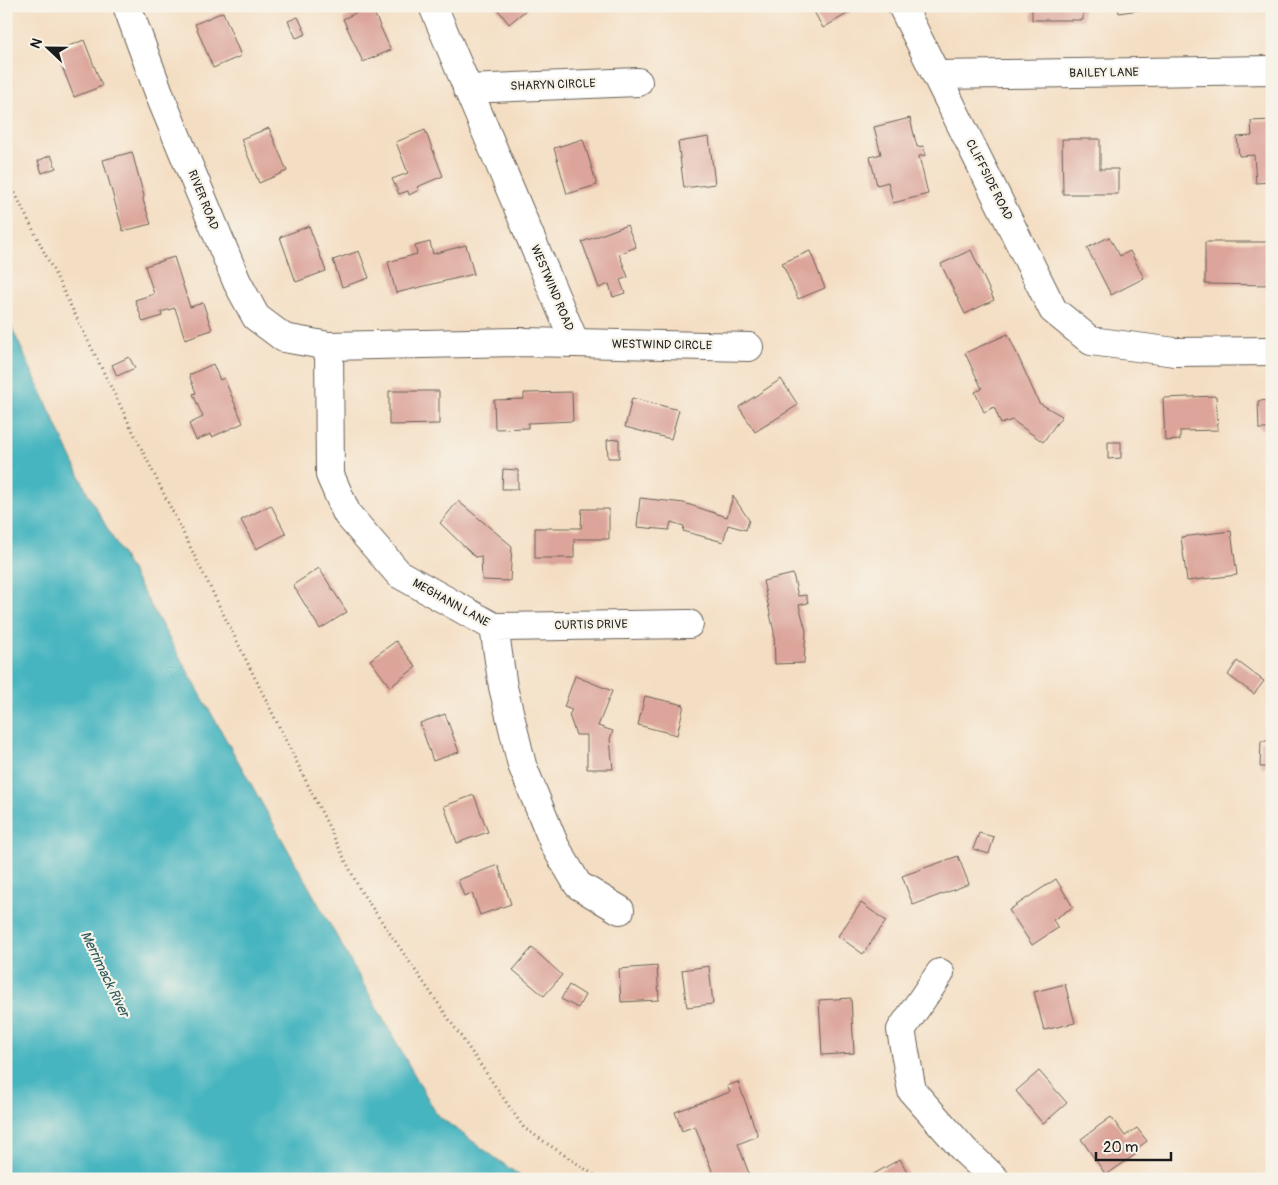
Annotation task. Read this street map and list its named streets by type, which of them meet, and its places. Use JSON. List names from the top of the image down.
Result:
{
  "streets": {
    "street": [
      "BAILEY LANE",
      "SHARYN CIRCLE",
      "CLIFFSIDE ROAD",
      "RIVER ROAD",
      "WESTWIND ROAD",
      "WESTWIND CIRCLE",
      "MEGHANN LANE",
      "CURTIS DRIVE"
    ]
  },
  "crossings": [
    ["BAILEY LANE", "CLIFFSIDE ROAD"],
    ["SHARYN CIRCLE", "WESTWIND ROAD"],
    ["RIVER ROAD", "WESTWIND ROAD"],
    ["RIVER ROAD", "MEGHANN LANE"],
    ["WESTWIND ROAD", "WESTWIND CIRCLE"],
    ["WESTWIND ROAD", "MEGHANN LANE"],
    ["MEGHANN LANE", "CURTIS DRIVE"]
  ],
  "water": ["Merrimack River"],
  "scale_bar": "20 m",
  "north": "left"
}
